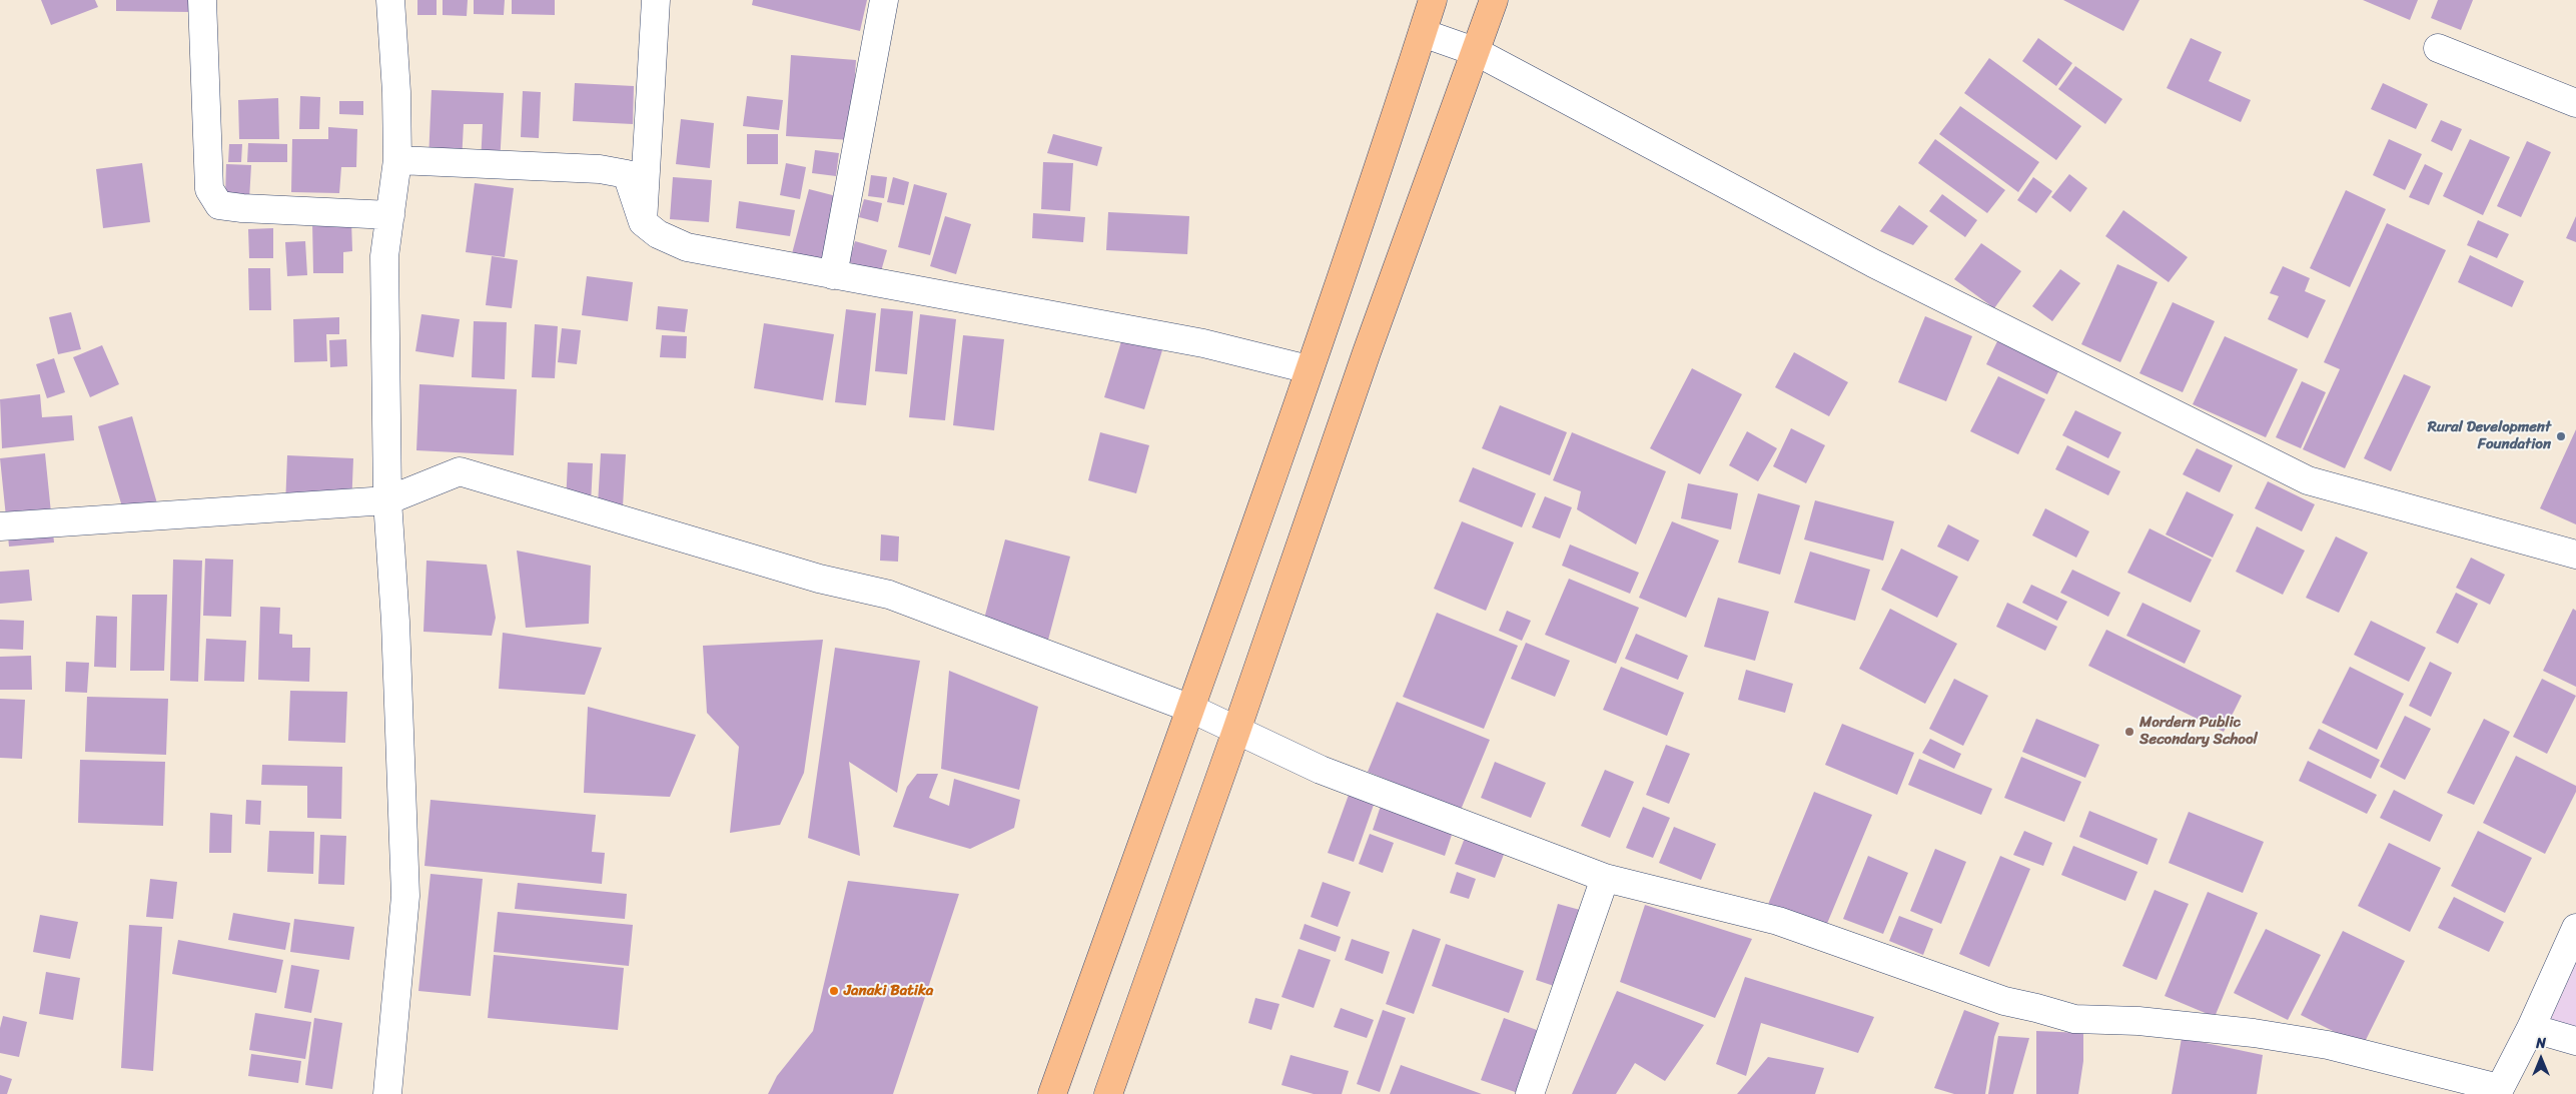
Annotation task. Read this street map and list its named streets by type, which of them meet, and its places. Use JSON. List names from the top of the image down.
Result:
{
  "places": ["Rural Development Foundation", "Mordern Public Secondary School", "Janaki Batika"],
  "north": "top"
}
